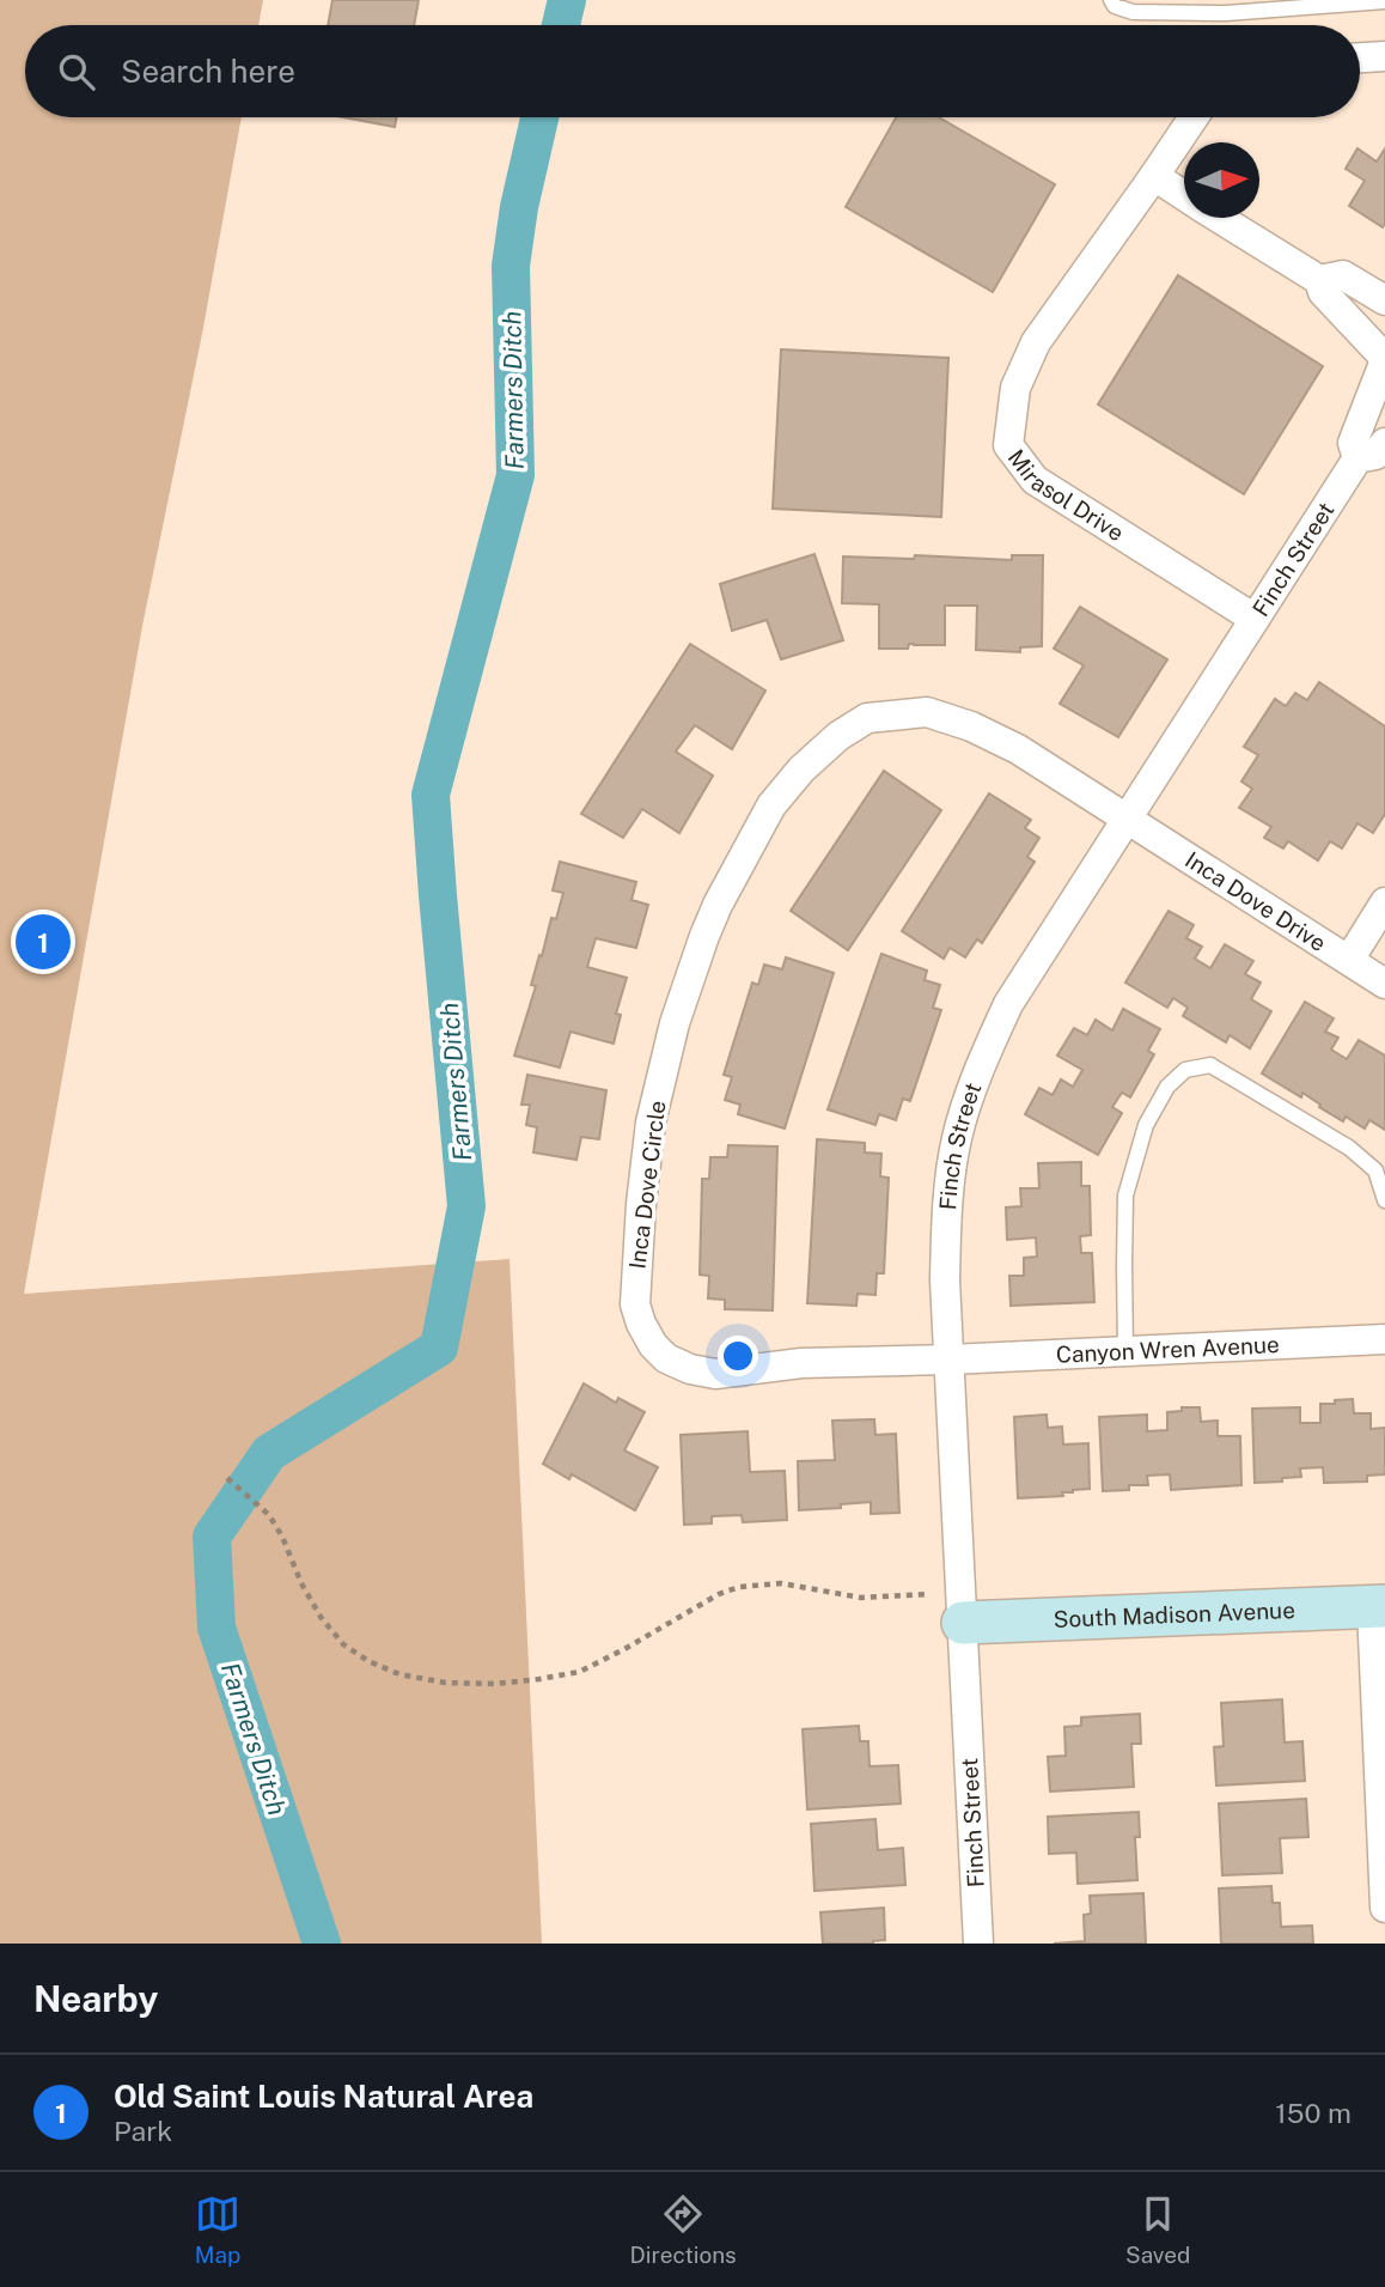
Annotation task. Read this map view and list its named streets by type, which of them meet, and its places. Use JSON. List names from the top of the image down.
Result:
{
  "streets": {
    "street": [
      "Mirasol Drive",
      "Finch Street",
      "Inca Dove Drive",
      "Inca Dove Circle",
      "Canyon Wren Avenue",
      "South Madison Avenue"
    ]
  },
  "crossings": [
    ["Mirasol Drive", "Finch Street"],
    ["Finch Street", "Inca Dove Drive"],
    ["Finch Street", "Inca Dove Circle"],
    ["Finch Street", "Canyon Wren Avenue"],
    ["Finch Street", "South Madison Avenue"],
    ["Inca Dove Drive", "Inca Dove Circle"],
    ["Inca Dove Circle", "Canyon Wren Avenue"]
  ],
  "water": ["Farmers Ditch"],
  "north": "right",
  "page": {
    "search": "Search here",
    "pins": "1",
    "heading": "Nearby",
    "list": [
      {
        "mark": "1",
        "name": "Old Saint Louis Natural Area",
        "note": "Park",
        "value": "150 m"
      }
    ],
    "nav": ["Map", "Directions", "Saved"]
  }
}
